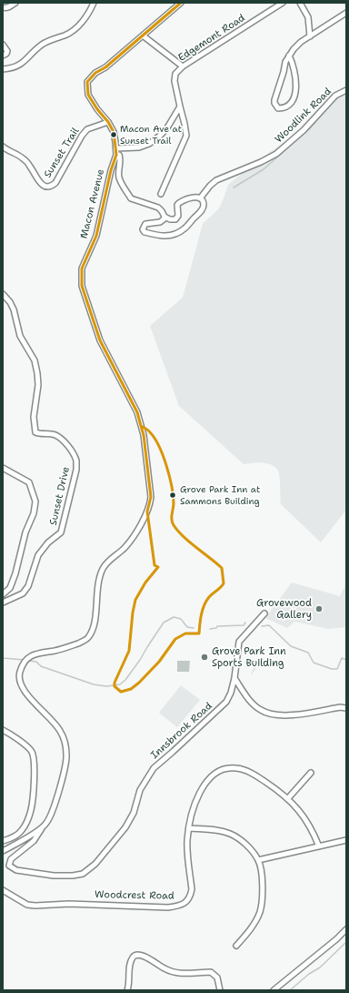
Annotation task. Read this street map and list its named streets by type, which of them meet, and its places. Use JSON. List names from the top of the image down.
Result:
{
  "streets": {
    "street": [
      "Edgemont Road",
      "Woodlink Road",
      "Sunset Trail",
      "Macon Avenue",
      "Sunset Drive",
      "Innsbrook Road",
      "Woodcrest Road"
    ]
  },
  "crossings": [
    ["Sunset Trail", "Macon Avenue"],
    ["Macon Avenue", "Innsbrook Road"]
  ],
  "places": [
    "Macon Ave at Sunset Trail",
    "Grove Park Inn at Sammons Building",
    "Grovewood Gallery",
    "Grove Park Inn Sports Building"
  ]
}
